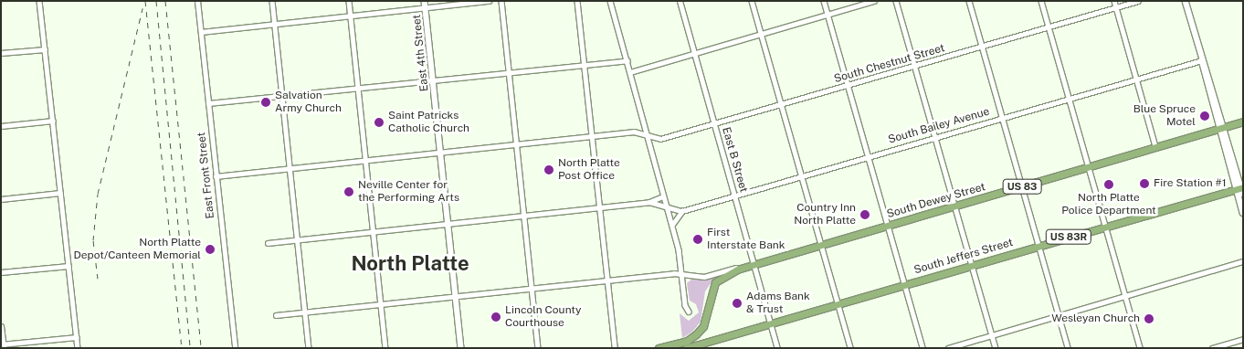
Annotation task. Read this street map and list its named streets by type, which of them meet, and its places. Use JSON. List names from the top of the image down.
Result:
{
  "streets": {
    "highway": [
      "US 83",
      "South Dewey Street",
      "US 83R",
      "South Jeffers Street"
    ],
    "main road": ["East 4th Street"],
    "street": [
      "South Chestnut Street",
      "South Bailey Avenue",
      "East B Street",
      "East Front Street"
    ]
  },
  "crossings": [
    ["East 4th Street", "South Chestnut Street"],
    ["East 4th Street", "South Dewey Street"],
    ["South Chestnut Street", "East B Street"],
    ["South Chestnut Street", "East Front Street"],
    ["South Bailey Avenue", "East B Street"],
    ["East B Street", "South Dewey Street"],
    ["East B Street", "South Jeffers Street"],
    ["US 83R", "South Jeffers Street"]
  ],
  "districts": ["North Platte"],
  "places": [
    "Salvation Army Church",
    "Blue Spruce Motel",
    "Saint Patricks Catholic Church",
    "North Platte Post Office",
    "Fire Station #1",
    "North Platte Police Department",
    "Neville Center for the Performing Arts",
    "Country Inn North Platte",
    "First Interstate Bank",
    "North Platte Depot/Canteen Memorial",
    "Adams Bank & Trust",
    "Lincoln County Courthouse",
    "Wesleyan Church"
  ]
}
